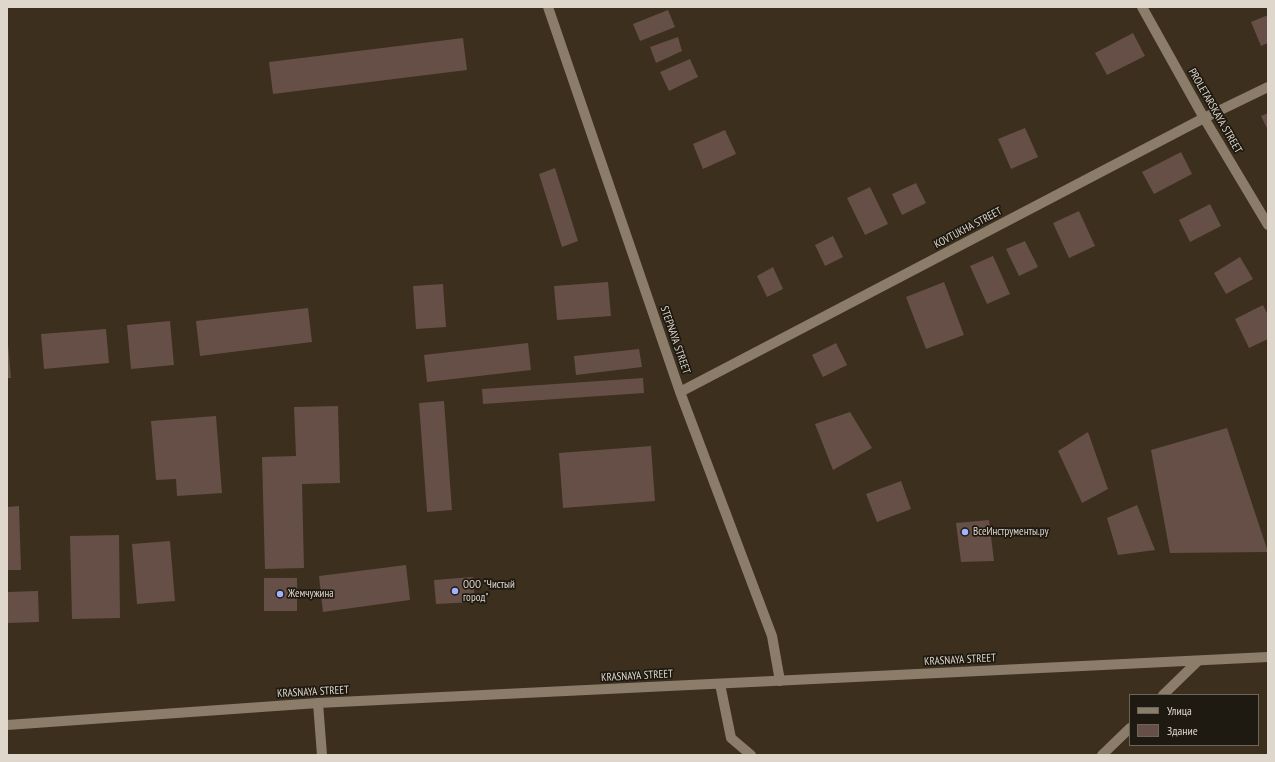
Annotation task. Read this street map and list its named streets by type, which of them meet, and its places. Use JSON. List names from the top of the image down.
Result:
{
  "streets": {
    "street": [
      "PROLETARSKAYA STREET",
      "KOVTUKHA STREET",
      "STEPNAYA STREET",
      "KRASNAYA STREET"
    ]
  },
  "crossings": [
    ["PROLETARSKAYA STREET", "KOVTUKHA STREET"],
    ["KOVTUKHA STREET", "STEPNAYA STREET"],
    ["STEPNAYA STREET", "KRASNAYA STREET"]
  ],
  "places": ["ВсеИнструменты.ру", "ООО \"Чистый город\"", "Жемчужина"],
  "legend": ["Улица", "Здание"]
}
